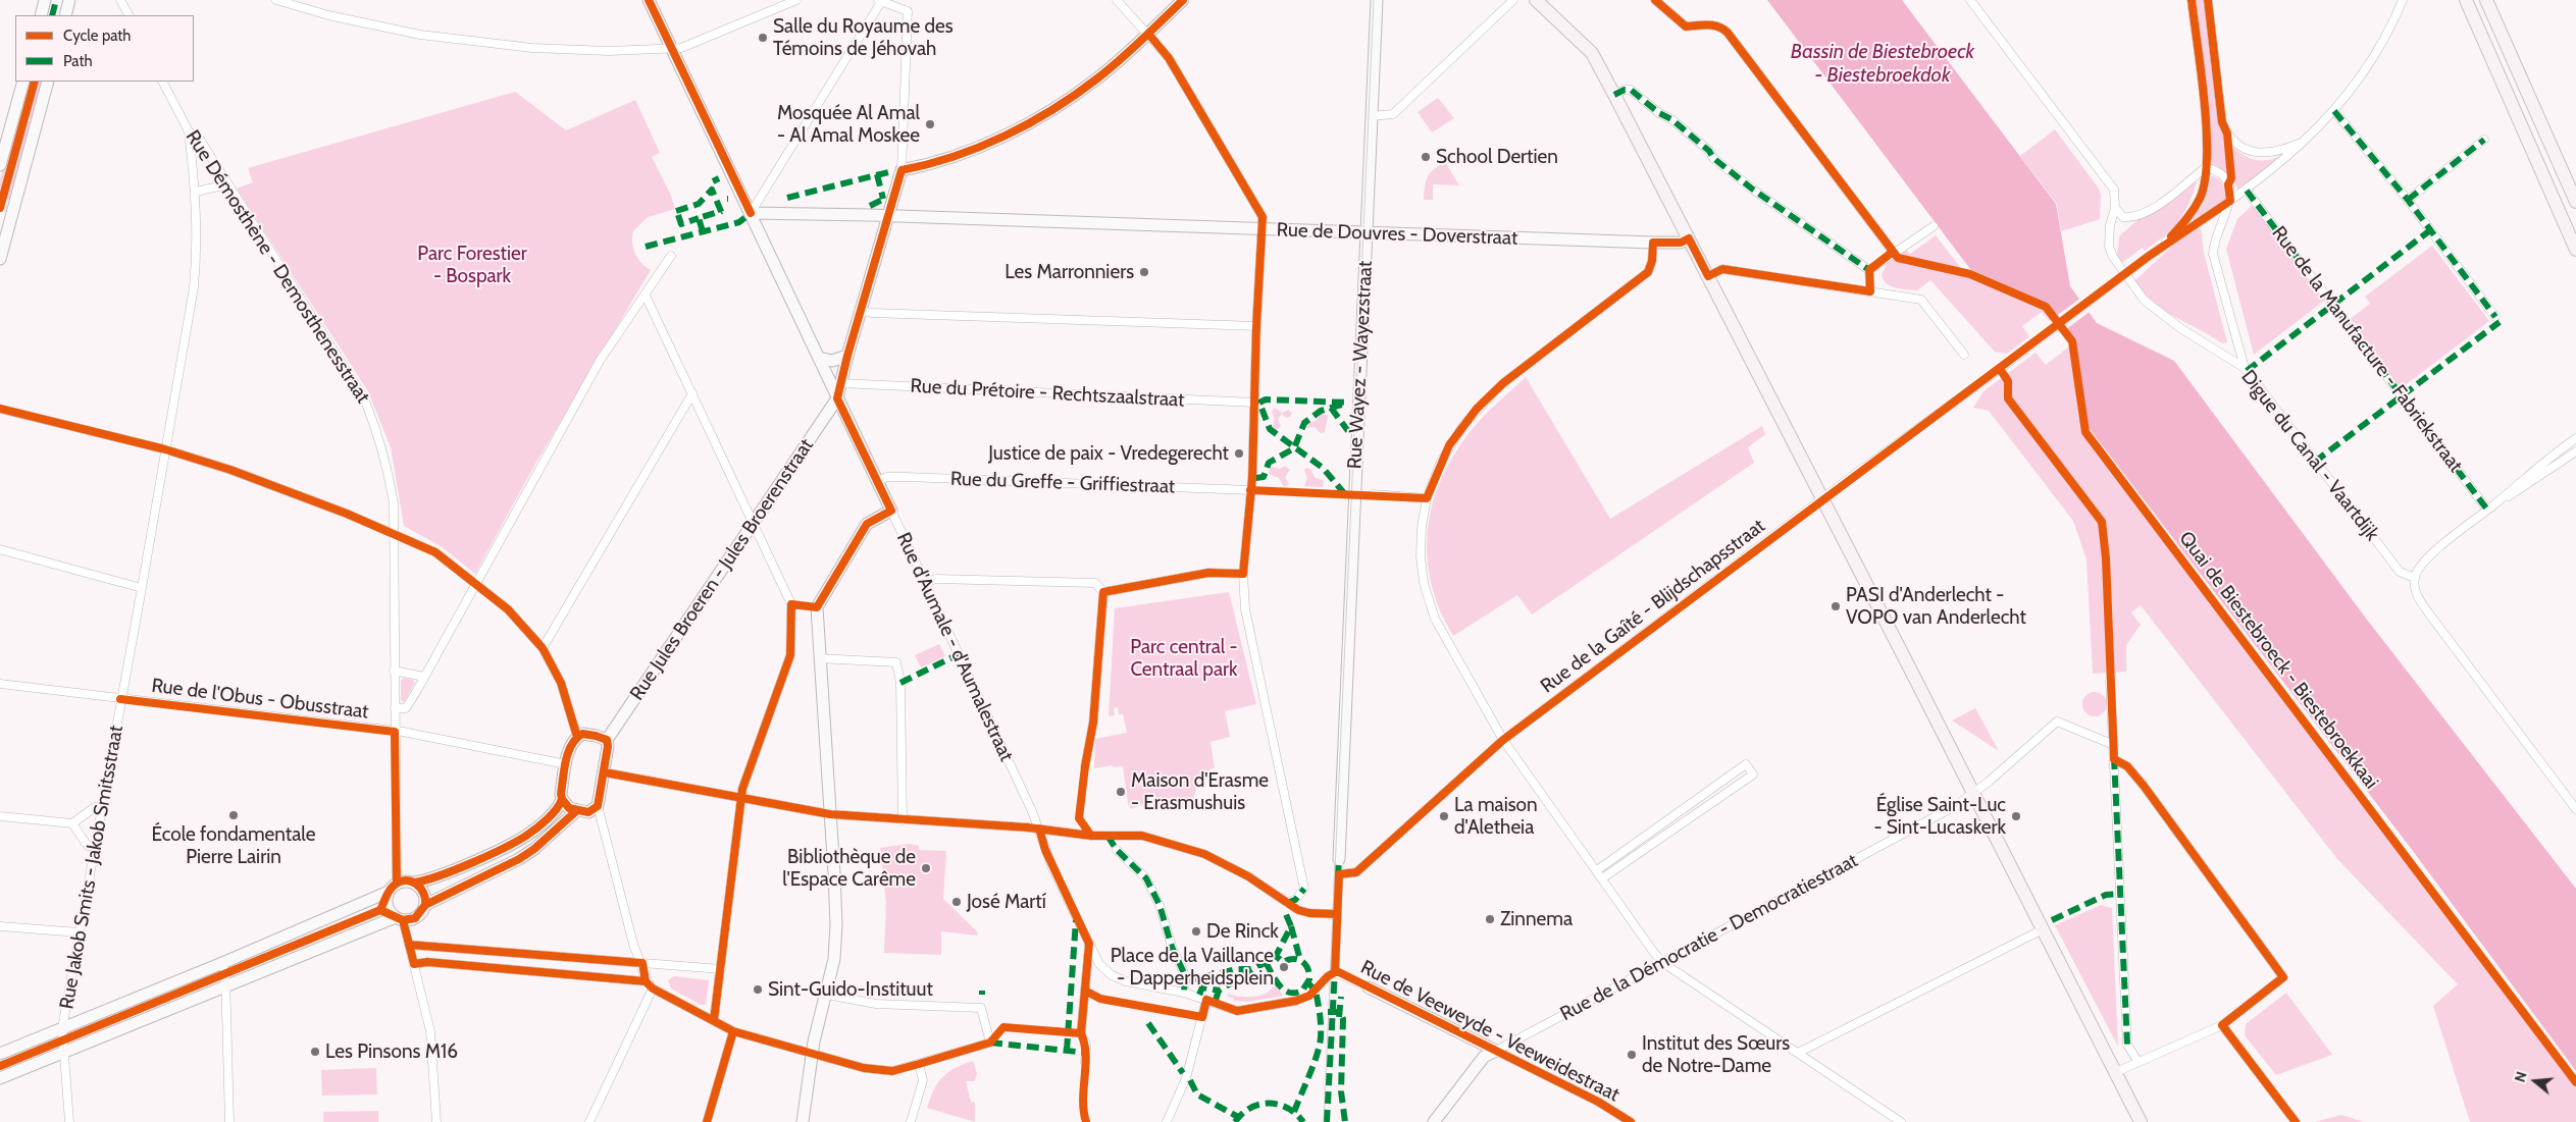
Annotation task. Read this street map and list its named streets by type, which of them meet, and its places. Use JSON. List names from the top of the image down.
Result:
{
  "streets": {
    "street": [
      "Rue de Douvres - Doverstraat",
      "Rue Démosthène - Demosthenesstraat",
      "Rue de la Manufacture - Fabriekstraat",
      "Rue Wayez - Wayezstraat",
      "Rue du Prétoire - Rechtszaalstraat",
      "Digue du Canal - Vaartdijk",
      "Rue du Greffe - Griffiestraat",
      "Rue Jules Broeren - Jules Broerenstraat",
      "Rue de la Gaîté - Blijdschapsstraat",
      "Rue d'Aumale - d'Aumalestraat",
      "Rue de l'Obus - Obusstraat",
      "Rue Jakob Smits - Jakob Smitsstraat",
      "Rue de la Démocratie - Democratiestraat",
      "Rue de Veeweyde - Veeweidestraat"
    ],
    "cycle path": ["Quai de Biestebroeck - Biestebroekkaai"]
  },
  "crossings": [
    ["Rue de Douvres - Doverstraat", "Rue Wayez - Wayezstraat"],
    ["Rue de Douvres - Doverstraat", "Rue d'Aumale - d'Aumalestraat"],
    ["Rue Démosthène - Demosthenesstraat", "Rue de l'Obus - Obusstraat"],
    ["Rue Démosthène - Demosthenesstraat", "Rue Jakob Smits - Jakob Smitsstraat"],
    ["Rue Wayez - Wayezstraat", "Rue de la Gaîté - Blijdschapsstraat"],
    ["Rue Wayez - Wayezstraat", "Rue de Veeweyde - Veeweidestraat"],
    ["Rue du Greffe - Griffiestraat", "Rue d'Aumale - d'Aumalestraat"],
    ["Rue Jules Broeren - Jules Broerenstraat", "Rue d'Aumale - d'Aumalestraat"],
    ["Rue de l'Obus - Obusstraat", "Rue Jakob Smits - Jakob Smitsstraat"],
    ["Rue de la Démocratie - Democratiestraat", "Rue de Veeweyde - Veeweidestraat"]
  ],
  "water": ["Bassin de Biestebroeck - Biestebroekdok"],
  "parks": ["Parc Forestier - Bospark", "Parc central - Centraal park"],
  "places": [
    "Salle du Royaume des Témoins de Jéhovah",
    "Mosquée Al Amal - Al Amal Moskee",
    "School Dertien",
    "Les Marronniers",
    "Justice de paix - Vredegerecht",
    "PASI d'Anderlecht - VOPO van Anderlecht",
    "Maison d'Erasme - Erasmushuis",
    "École fondamentale Pierre Lairin",
    "La maison d'Aletheia",
    "Église Saint-Luc - Sint-Lucaskerk",
    "Bibliothèque de l'Espace Carême",
    "José Martí",
    "Zinnema",
    "De Rinck",
    "Place de la Vaillance - Dapperheidsplein",
    "Sint-Guido-Instituut",
    "Les Pinsons M16",
    "Institut des Sœurs de Notre-Dame"
  ],
  "legend": ["Cycle path", "Path"],
  "north": "left"
}
